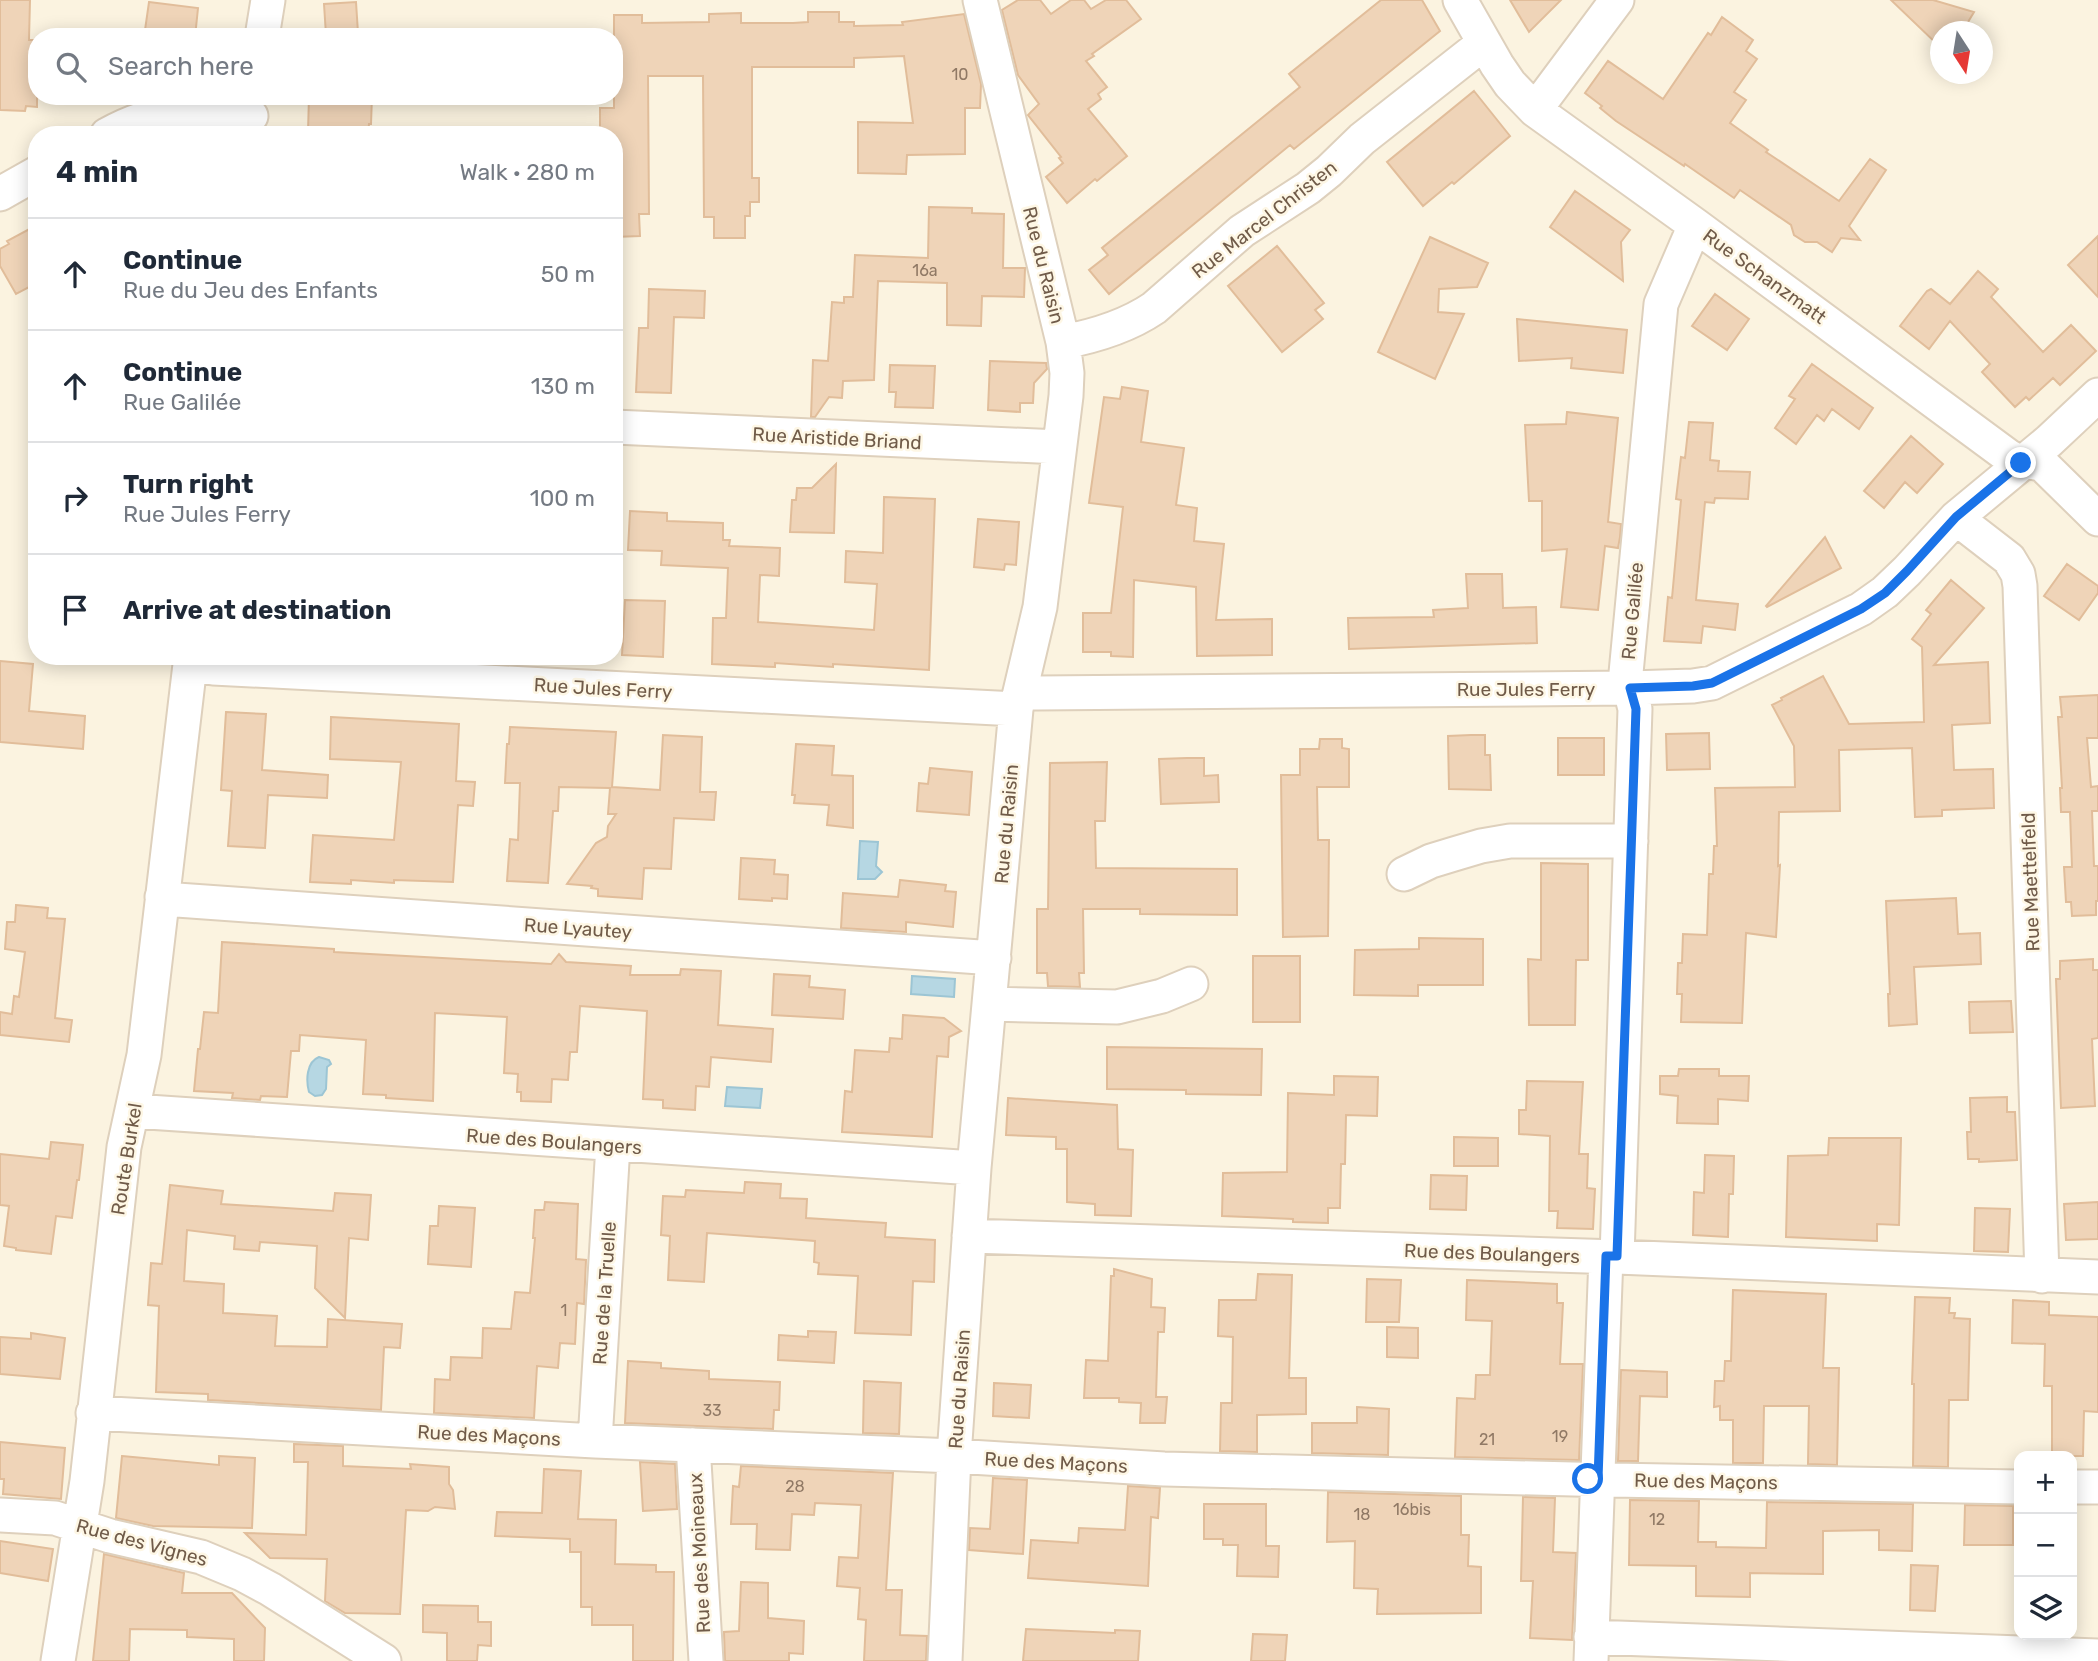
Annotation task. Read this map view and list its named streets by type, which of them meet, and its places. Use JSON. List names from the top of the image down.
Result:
{
  "streets": {
    "street": [
      "Rue Marcel Christen",
      "Rue du Raisin",
      "Rue Schanzmatt",
      "Rue Aristide Briand",
      "Rue Galilée",
      "Rue Jules Ferry",
      "Rue Maettelfeld",
      "Rue Lyautey",
      "Rue des Boulangers",
      "Route Burkel",
      "Rue de la Truelle",
      "Rue des Maçons",
      "Rue des Vignes",
      "Rue des Moineaux"
    ]
  },
  "crossings": [
    ["Rue Marcel Christen", "Rue du Raisin"],
    ["Rue Marcel Christen", "Rue Schanzmatt"],
    ["Rue du Raisin", "Rue Aristide Briand"],
    ["Rue du Raisin", "Rue Jules Ferry"],
    ["Rue du Raisin", "Rue Lyautey"],
    ["Rue du Raisin", "Rue des Boulangers"],
    ["Rue du Raisin", "Rue des Maçons"],
    ["Rue Schanzmatt", "Rue Galilée"],
    ["Rue Schanzmatt", "Rue Jules Ferry"],
    ["Rue Galilée", "Rue Jules Ferry"],
    ["Rue Galilée", "Rue des Boulangers"],
    ["Rue Galilée", "Rue des Maçons"],
    ["Rue Jules Ferry", "Rue Maettelfeld"],
    ["Rue Maettelfeld", "Rue des Boulangers"],
    ["Rue Lyautey", "Route Burkel"],
    ["Rue des Boulangers", "Route Burkel"],
    ["Rue des Boulangers", "Rue de la Truelle"],
    ["Route Burkel", "Rue des Maçons"],
    ["Route Burkel", "Rue des Vignes"],
    ["Rue de la Truelle", "Rue des Maçons"],
    ["Rue des Maçons", "Rue des Moineaux"]
  ],
  "house_numbers": [
    "10",
    "16a",
    "1",
    "33",
    "19",
    "21",
    "28",
    "16bis",
    "18",
    "12"
  ],
  "north": "bottom",
  "page": {
    "search": "Search here",
    "heading": ["4 min", "Walk · 280 m"],
    "list": [
      ["Continue", "Rue du Jeu des Enfants", "50 m"],
      ["Continue", "Rue Galilée", "130 m"],
      ["Turn right", "Rue Jules Ferry", "100 m"],
      "Arrive at destination"
    ],
    "map_buttons": ["+", "−"]
  }
}
